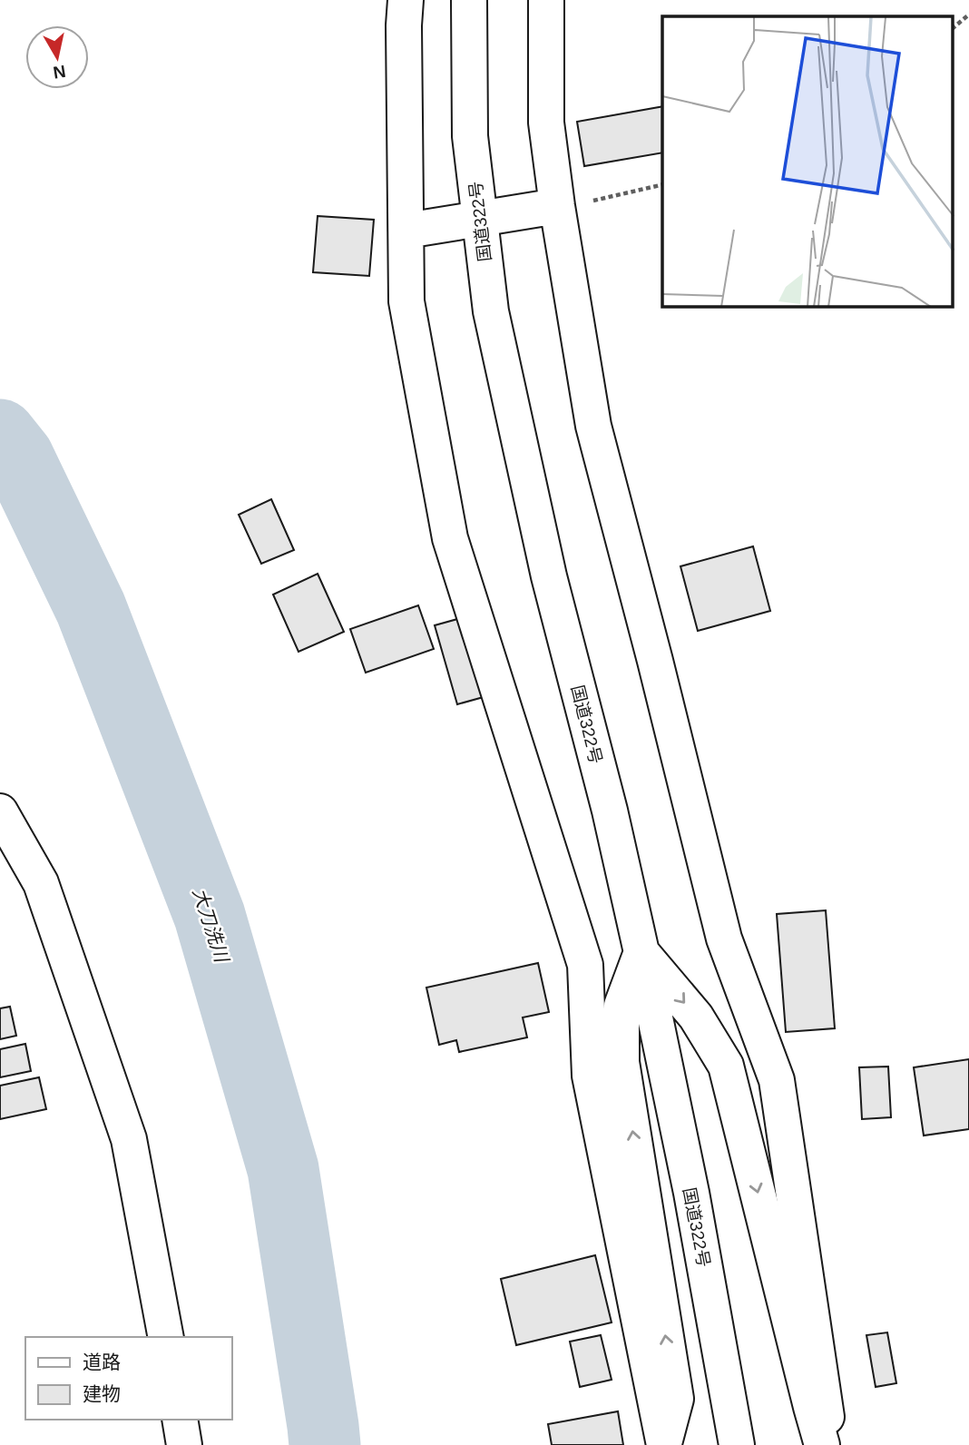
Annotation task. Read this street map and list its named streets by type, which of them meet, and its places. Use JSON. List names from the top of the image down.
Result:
{
  "streets": {
    "main road": ["国道322号"]
  },
  "water": ["大刀洗川"],
  "legend": ["道路", "建物"],
  "north": "bottom"
}
